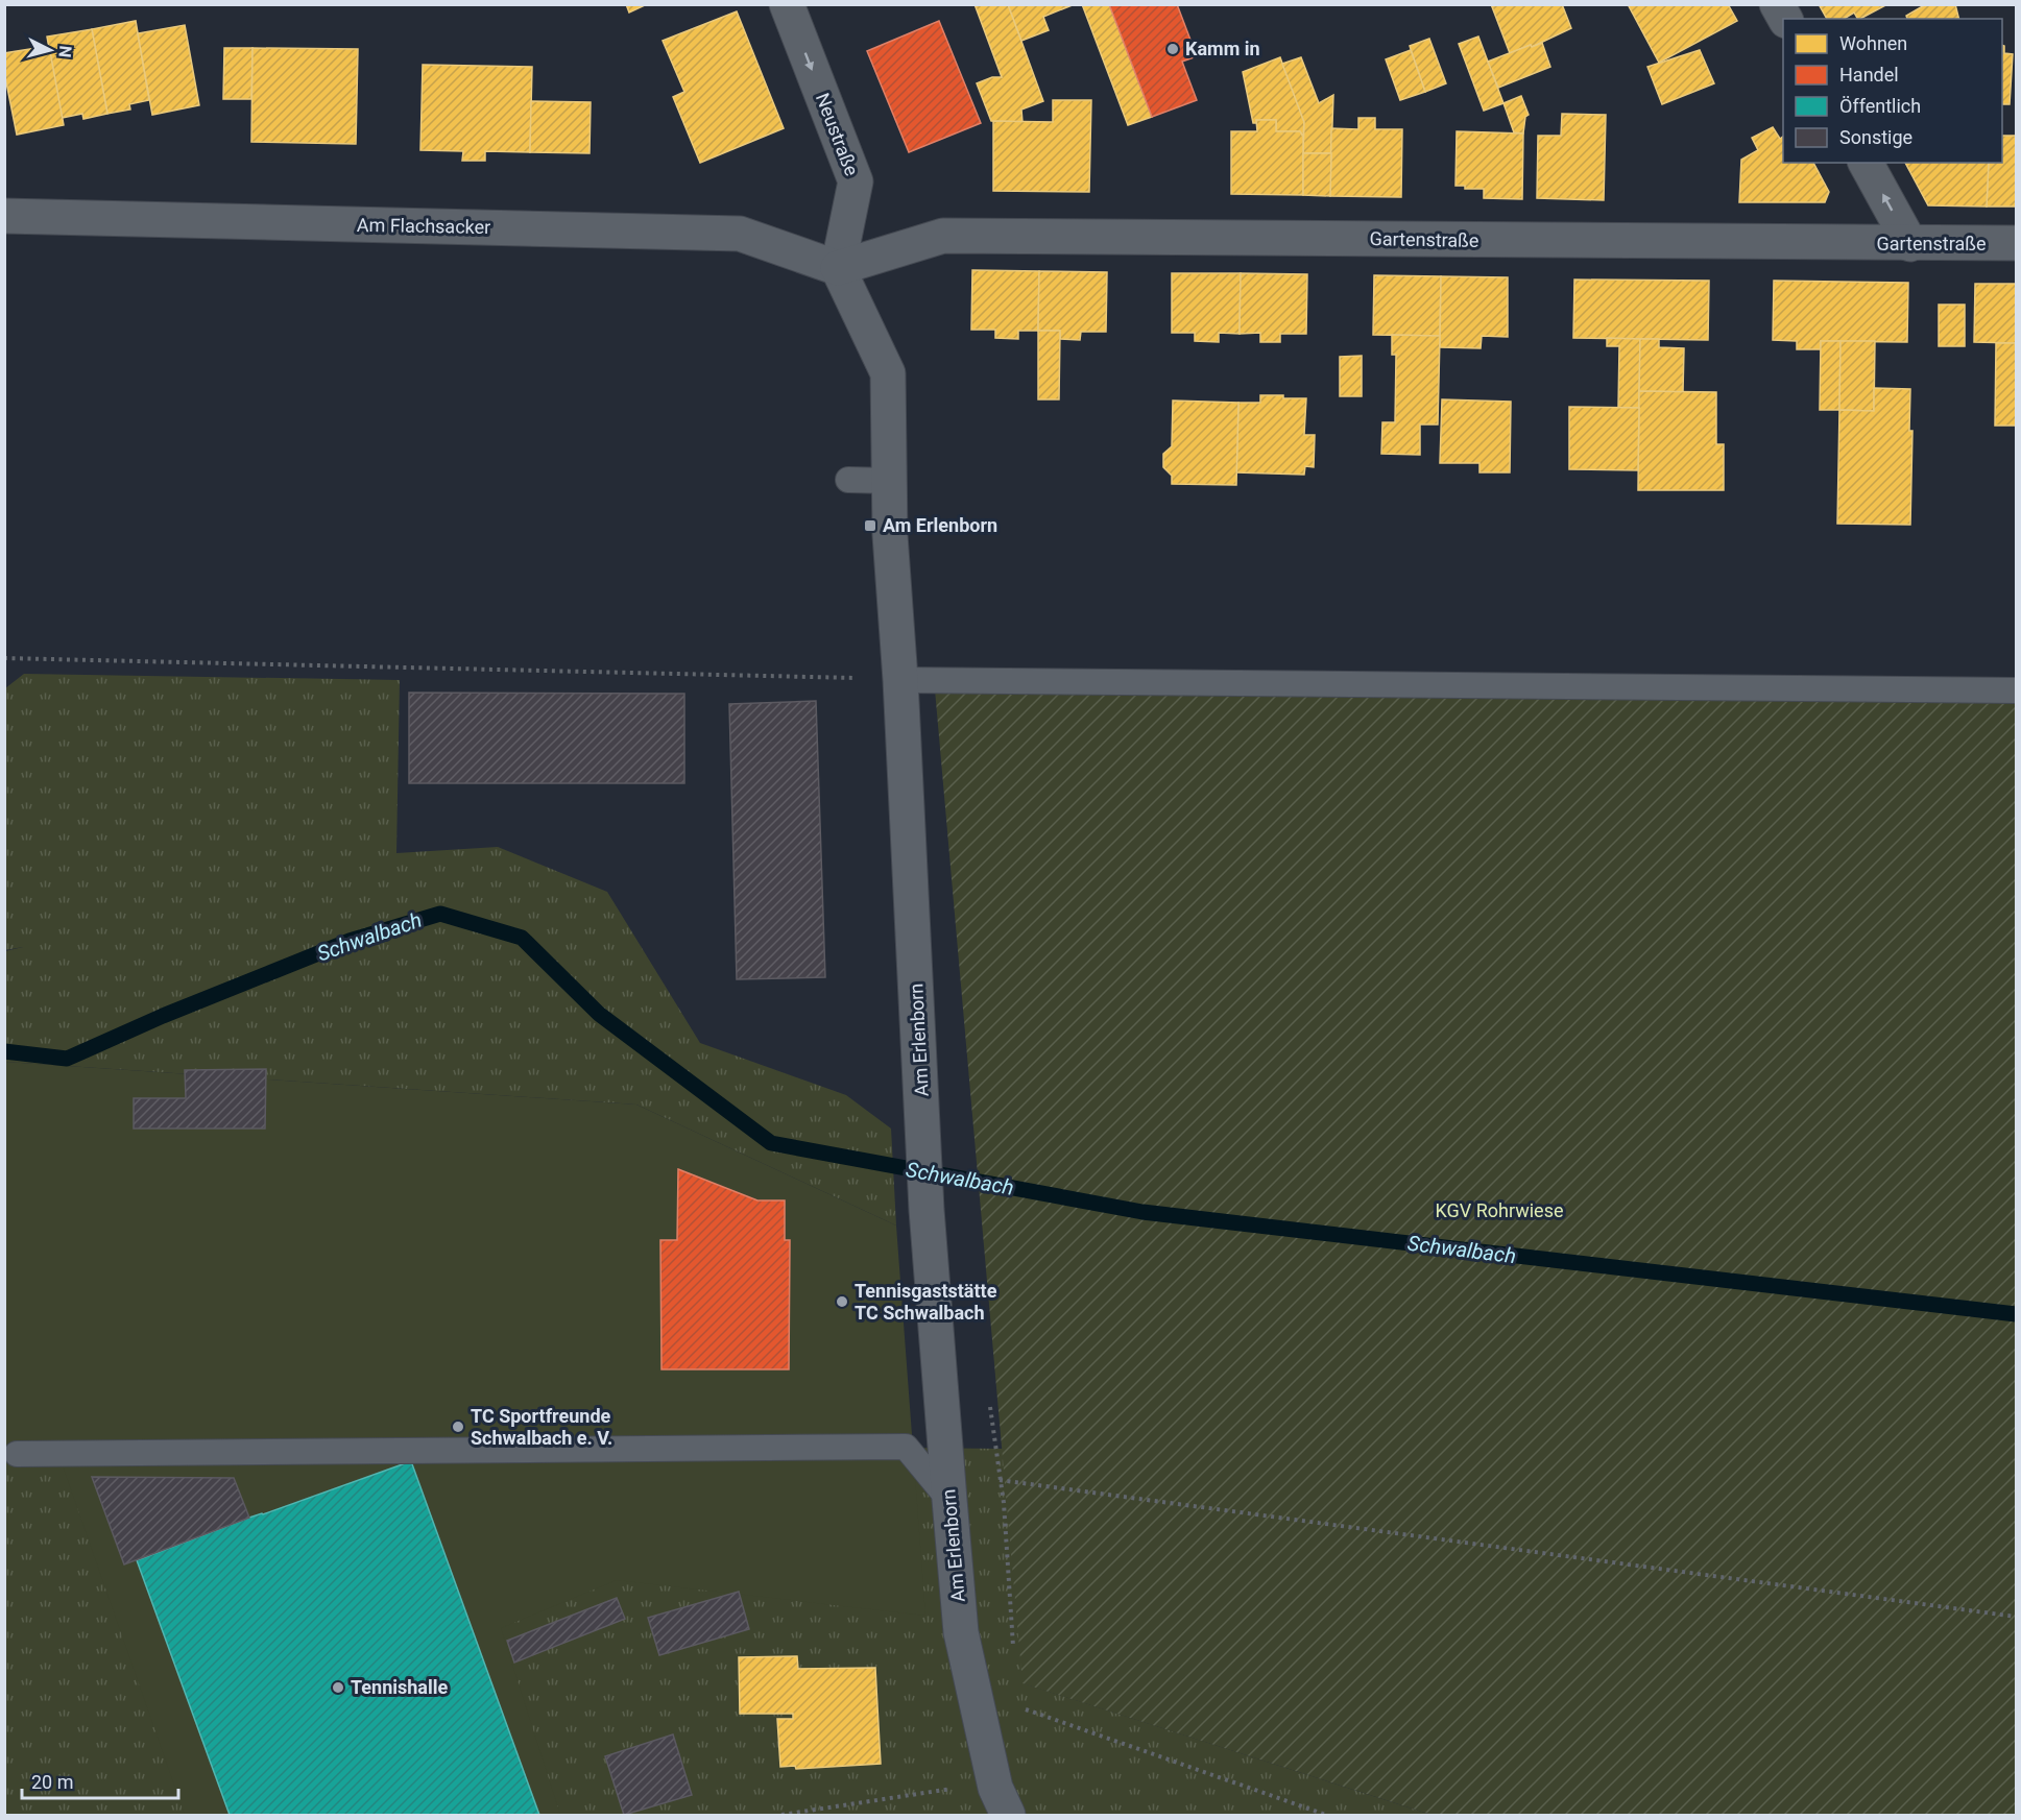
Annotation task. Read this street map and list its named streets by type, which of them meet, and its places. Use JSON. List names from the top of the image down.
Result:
{
  "streets": {
    "street": [
      "Neustraße",
      "Am Flachsacker",
      "Gartenstraße",
      "Am Erlenborn"
    ]
  },
  "crossings": [
    ["Neustraße", "Am Flachsacker"],
    ["Neustraße", "Gartenstraße"],
    ["Neustraße", "Am Erlenborn"],
    ["Am Flachsacker", "Gartenstraße"],
    ["Am Flachsacker", "Am Erlenborn"],
    ["Gartenstraße", "Am Erlenborn"]
  ],
  "one_way": ["Neustraße"],
  "water": ["Schwalbach"],
  "parks": ["KGV Rohrwiese"],
  "places": {
    "other": [
      "Kamm in",
      "Tennisgaststätte TC Schwalbach",
      "TC Sportfreunde Schwalbach e. V.",
      "Tennishalle"
    ],
    "transit": ["Am Erlenborn"]
  },
  "legend": [
    "Wohnen",
    "Handel",
    "Öffentlich",
    "Sonstige"
  ],
  "scale_bar": "20 m",
  "north": "right"
}
